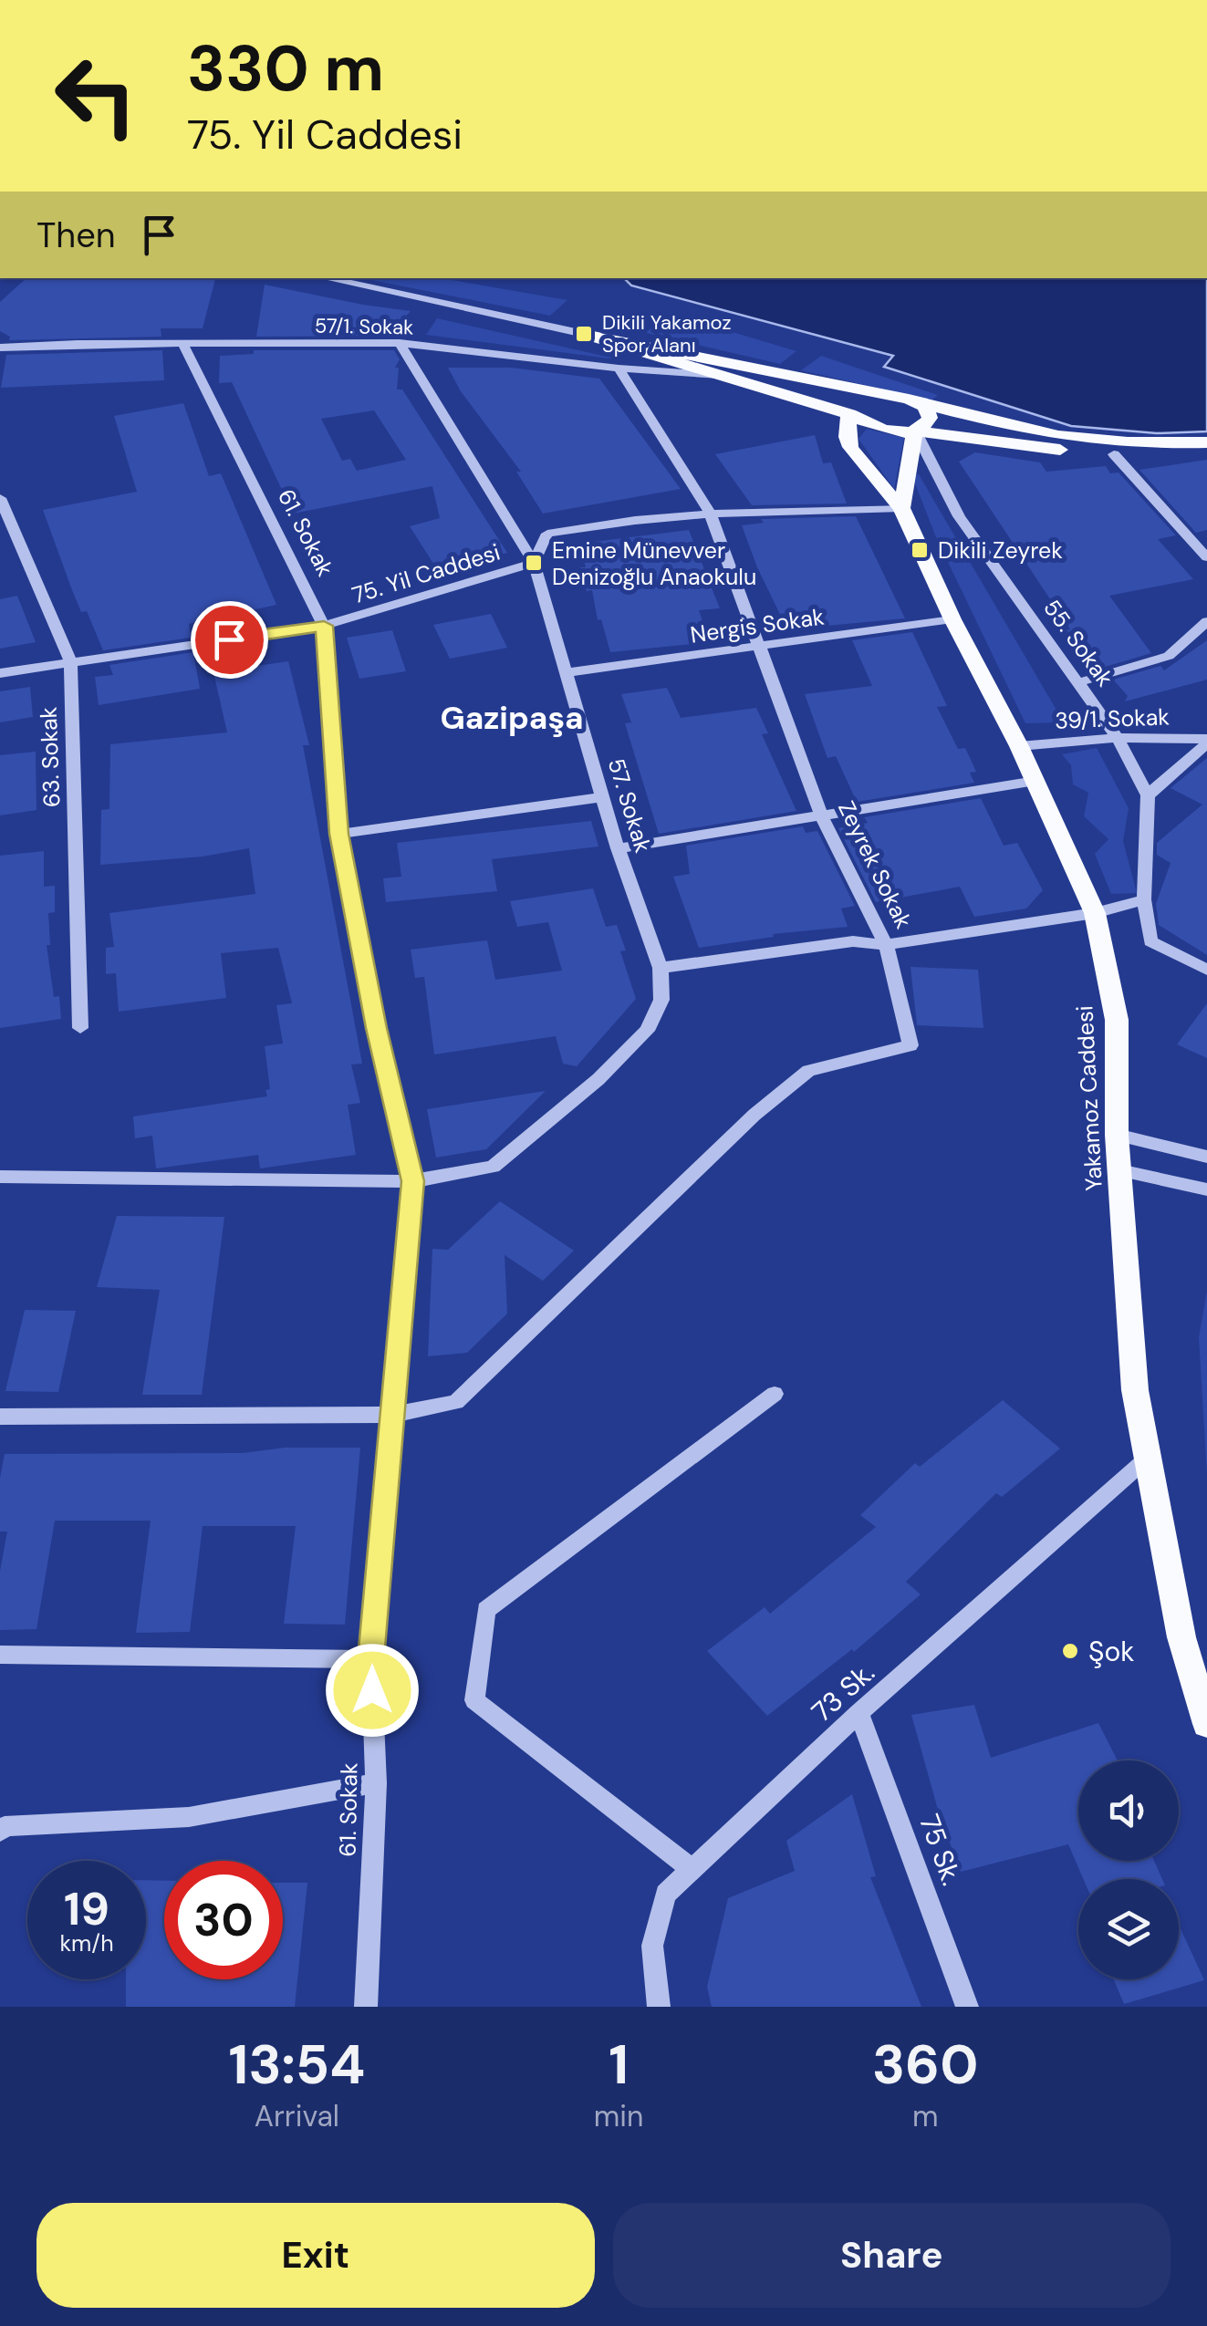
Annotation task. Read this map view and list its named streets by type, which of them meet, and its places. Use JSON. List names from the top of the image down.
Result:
{
  "streets": {
    "main road": ["Yakamoz Caddesi"],
    "street": [
      "57/1. Sokak",
      "61. Sokak",
      "75. Yil Caddesi",
      "Nergis Sokak",
      "55. Sokak",
      "39/1. Sokak",
      "63. Sokak",
      "57. Sokak",
      "Zeyrek Sokak",
      "73 Sk.",
      "75 Sk."
    ]
  },
  "crossings": [
    ["57/1. Sokak", "61. Sokak"],
    ["57/1. Sokak", "57. Sokak"],
    ["57/1. Sokak", "Zeyrek Sokak"],
    ["61. Sokak", "75. Yil Caddesi"],
    ["61. Sokak", "57. Sokak"],
    ["61. Sokak", "Zeyrek Sokak"],
    ["75. Yil Caddesi", "63. Sokak"],
    ["75. Yil Caddesi", "57. Sokak"],
    ["75. Yil Caddesi", "Zeyrek Sokak"],
    ["75. Yil Caddesi", "Yakamoz Caddesi"],
    ["Nergis Sokak", "57. Sokak"],
    ["Nergis Sokak", "Zeyrek Sokak"],
    ["Nergis Sokak", "Yakamoz Caddesi"],
    ["55. Sokak", "39/1. Sokak"],
    ["39/1. Sokak", "Yakamoz Caddesi"],
    ["Yakamoz Caddesi", "73 Sk."],
    ["73 Sk.", "75 Sk."]
  ],
  "districts": ["Gazipaşa"],
  "places": {
    "transit": ["Dikili Yakamoz Spor Alanı", "Dikili Zeyrek", "Emine Münevver Denizoğlu Anaokulu"],
    "other": ["Şok"]
  },
  "page": {
    "turn": ["330 m", "75. Yil Caddesi"],
    "then": "Then",
    "speed": "19 km/h",
    "limit": "30",
    "eta": [
      "13:54",
      "Arrival",
      "1",
      "min",
      "360",
      "m"
    ],
    "buttons": ["Exit", "Share"]
  }
}
